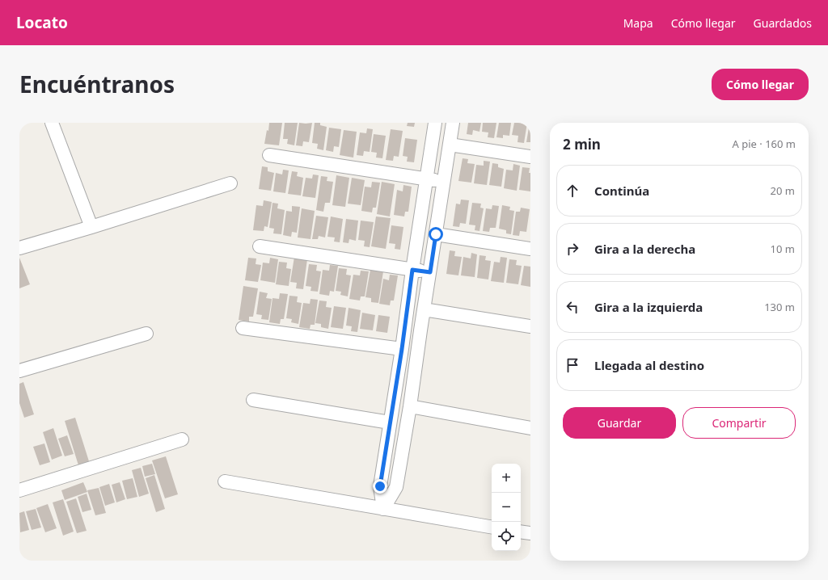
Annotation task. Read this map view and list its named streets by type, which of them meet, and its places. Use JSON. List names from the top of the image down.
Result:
{
  "page": {
    "header": "Locato",
    "nav": ["Mapa", "Cómo llegar", "Guardados"],
    "title": "Encuéntranos",
    "buttons": [
      "Cómo llegar",
      ["Guardar", "Compartir"]
    ],
    "heading": ["2 min", "A pie · 160 m"],
    "list": [
      ["Continúa", "20 m"],
      ["Gira a la derecha", "10 m"],
      ["Gira a la izquierda", "130 m"],
      "Llegada al destino"
    ],
    "map_buttons": ["+", "−"]
  }
}
